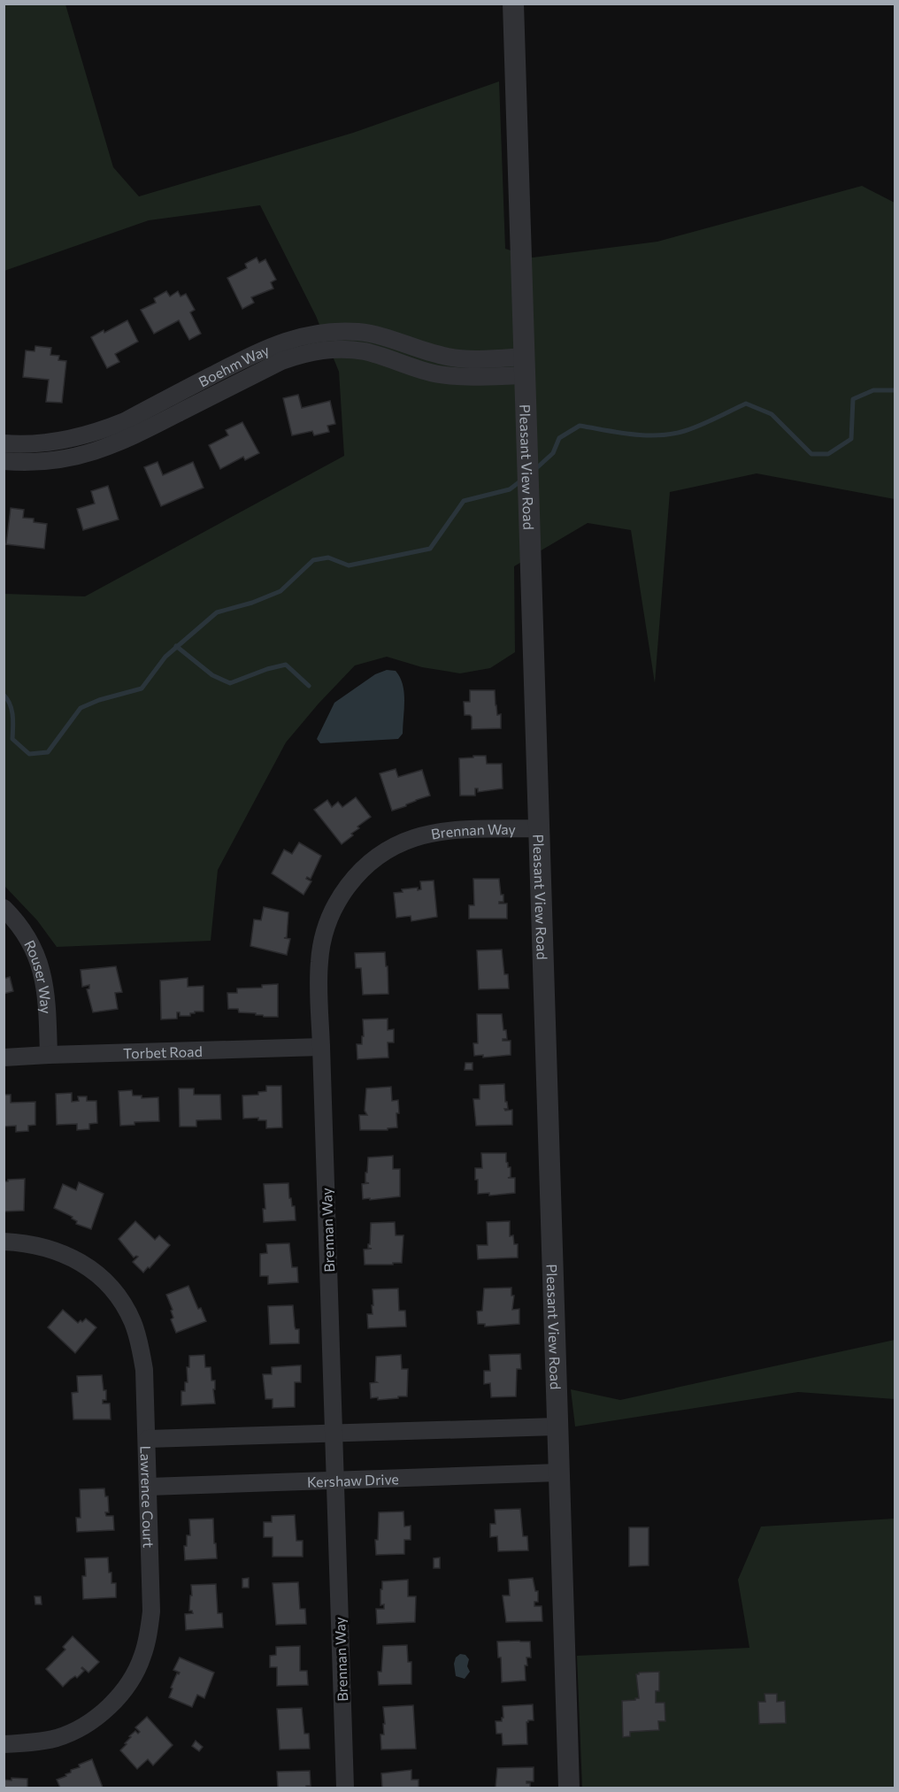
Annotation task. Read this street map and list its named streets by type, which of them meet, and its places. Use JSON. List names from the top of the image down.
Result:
{
  "streets": {
    "street": [
      "Boehm Way",
      "Pleasant View Road",
      "Brennan Way",
      "Rouser Way",
      "Torbet Road",
      "Kershaw Drive",
      "Lawrence Court"
    ]
  },
  "crossings": [
    ["Boehm Way", "Pleasant View Road"],
    ["Pleasant View Road", "Brennan Way"],
    ["Pleasant View Road", "Kershaw Drive"],
    ["Brennan Way", "Torbet Road"],
    ["Brennan Way", "Kershaw Drive"],
    ["Rouser Way", "Torbet Road"],
    ["Kershaw Drive", "Lawrence Court"]
  ]
}
